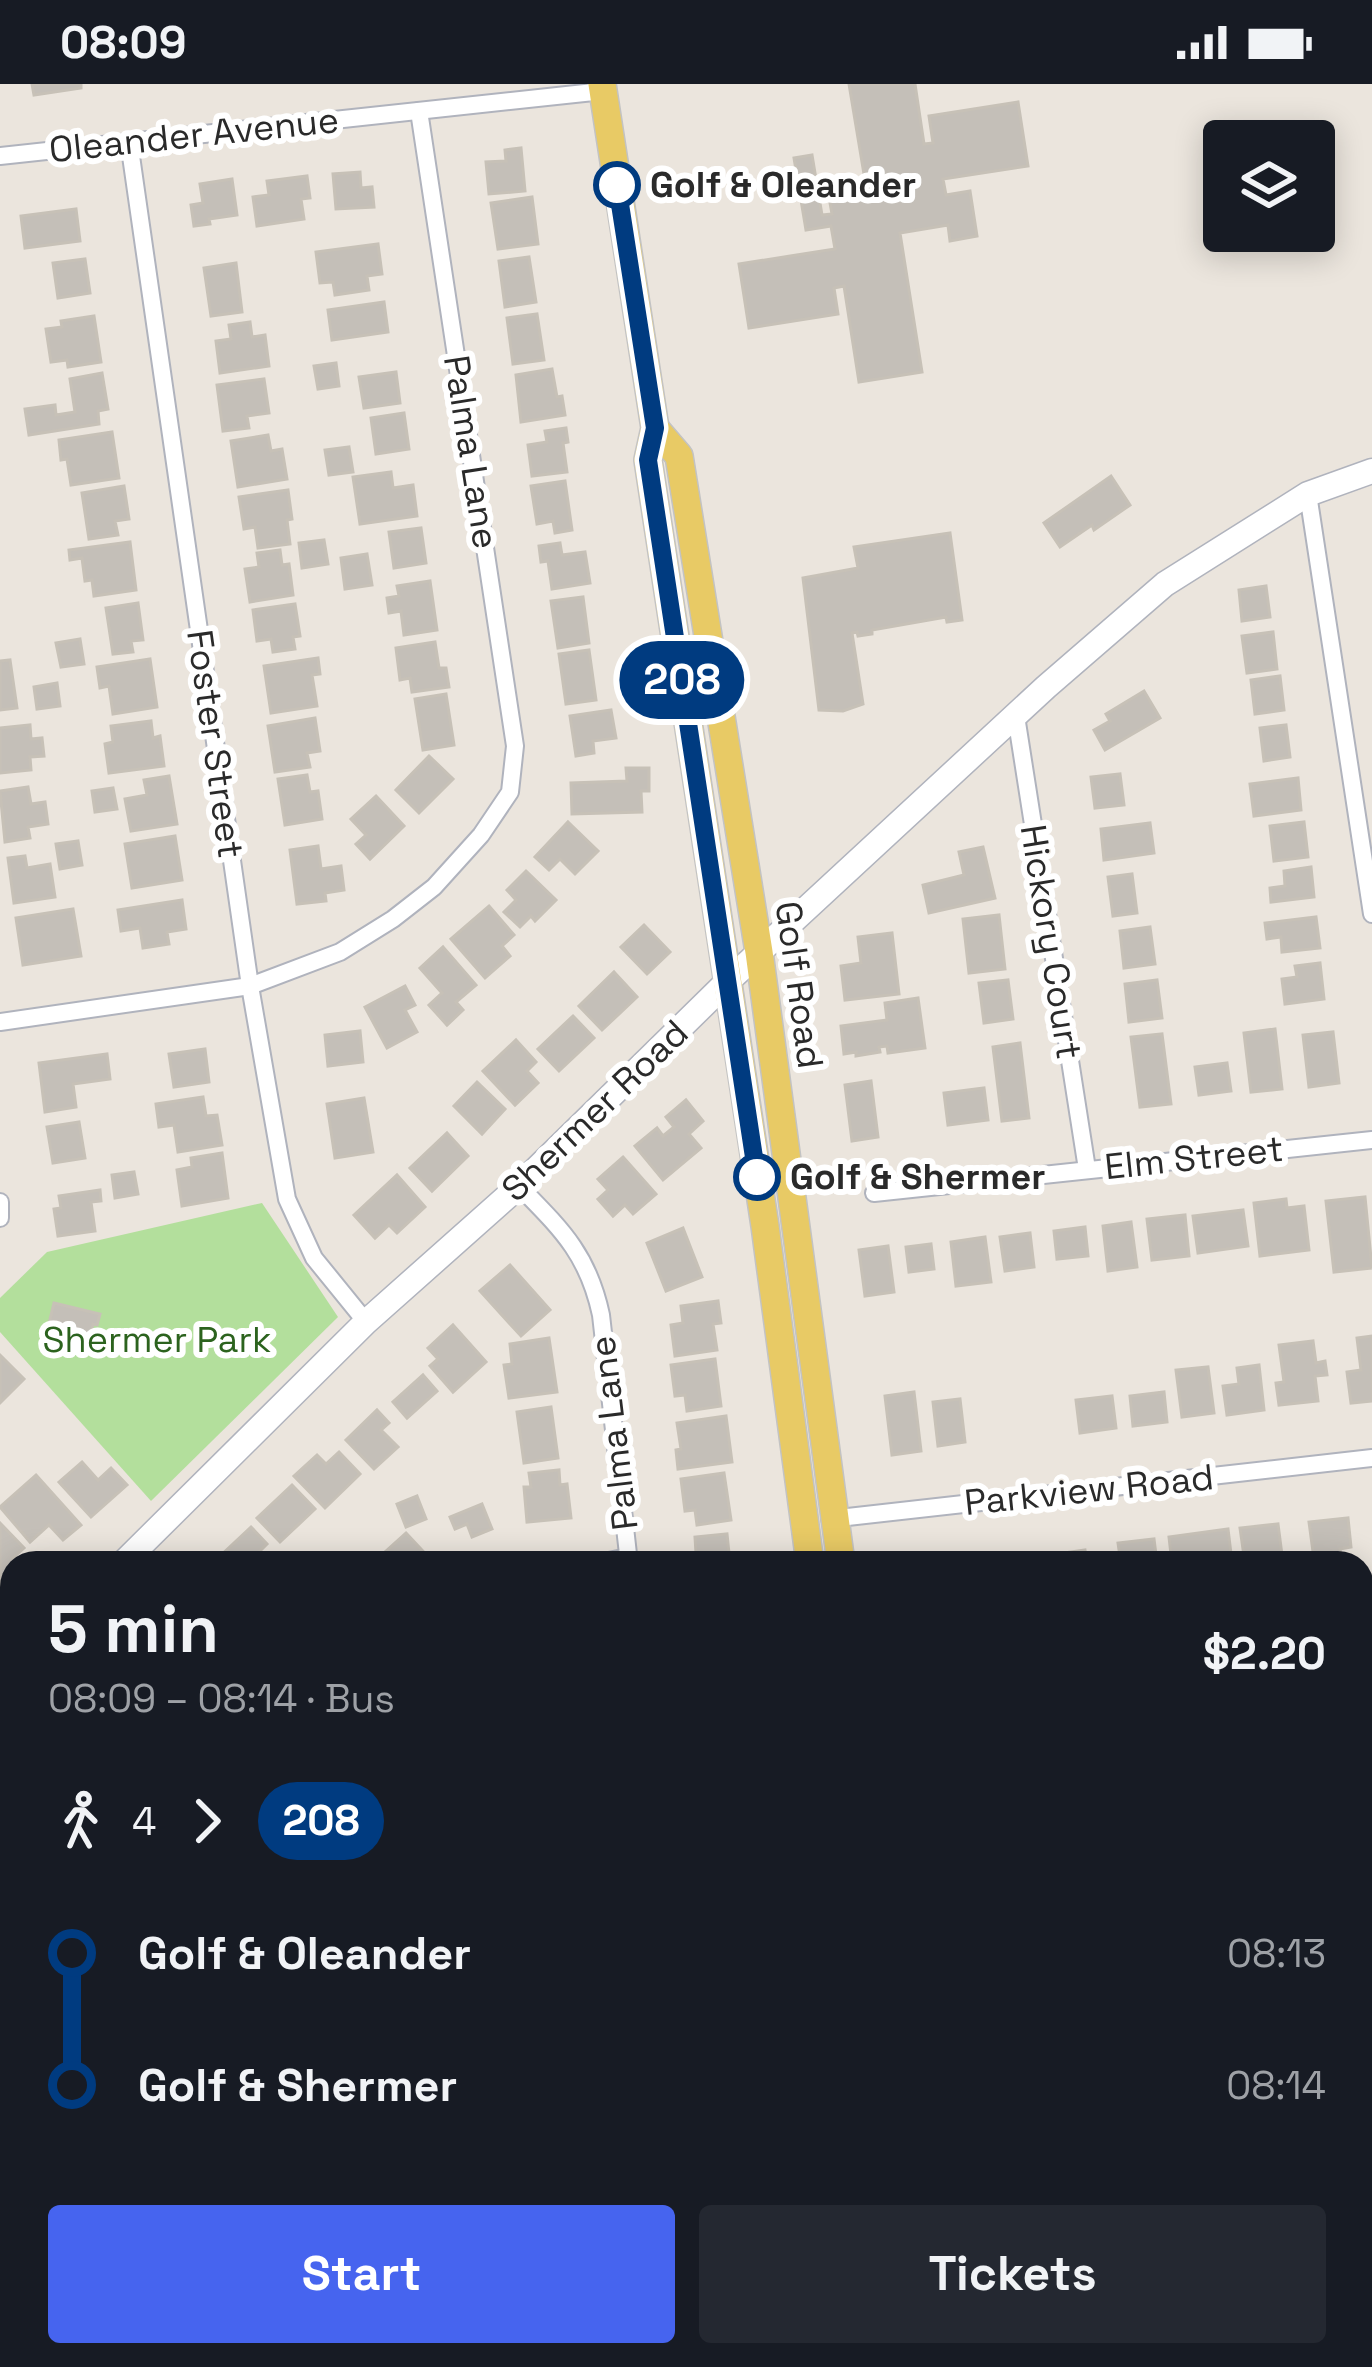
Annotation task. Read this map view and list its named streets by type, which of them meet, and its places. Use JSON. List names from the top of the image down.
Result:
{
  "streets": {
    "main road": ["Golf Road", "Shermer Road"],
    "street": [
      "Oleander Avenue",
      "Palma Lane",
      "Foster Street",
      "Hickory Court",
      "Elm Street",
      "Parkview Road"
    ]
  },
  "crossings": [
    ["Oleander Avenue", "Palma Lane"],
    ["Oleander Avenue", "Foster Street"],
    ["Oleander Avenue", "Golf Road"],
    ["Palma Lane", "Foster Street"],
    ["Palma Lane", "Shermer Road"],
    ["Foster Street", "Shermer Road"],
    ["Hickory Court", "Shermer Road"],
    ["Hickory Court", "Elm Street"],
    ["Golf Road", "Shermer Road"],
    ["Golf Road", "Parkview Road"]
  ],
  "parks": ["Shermer Park"],
  "places": ["Golf & Oleander", "Golf & Shermer"],
  "lines": ["bus line 208"],
  "page": {
    "status": "08:09",
    "on_map": "208",
    "heading": ["5 min", "08:09 – 08:14 · Bus", "$2.20"],
    "legs": ["4", "208"],
    "list": [
      {
        "name": "Golf & Oleander",
        "value": "08:13"
      },
      {
        "name": "Golf & Shermer",
        "value": "08:14"
      }
    ],
    "buttons": ["Start", "Tickets"]
  }
}
